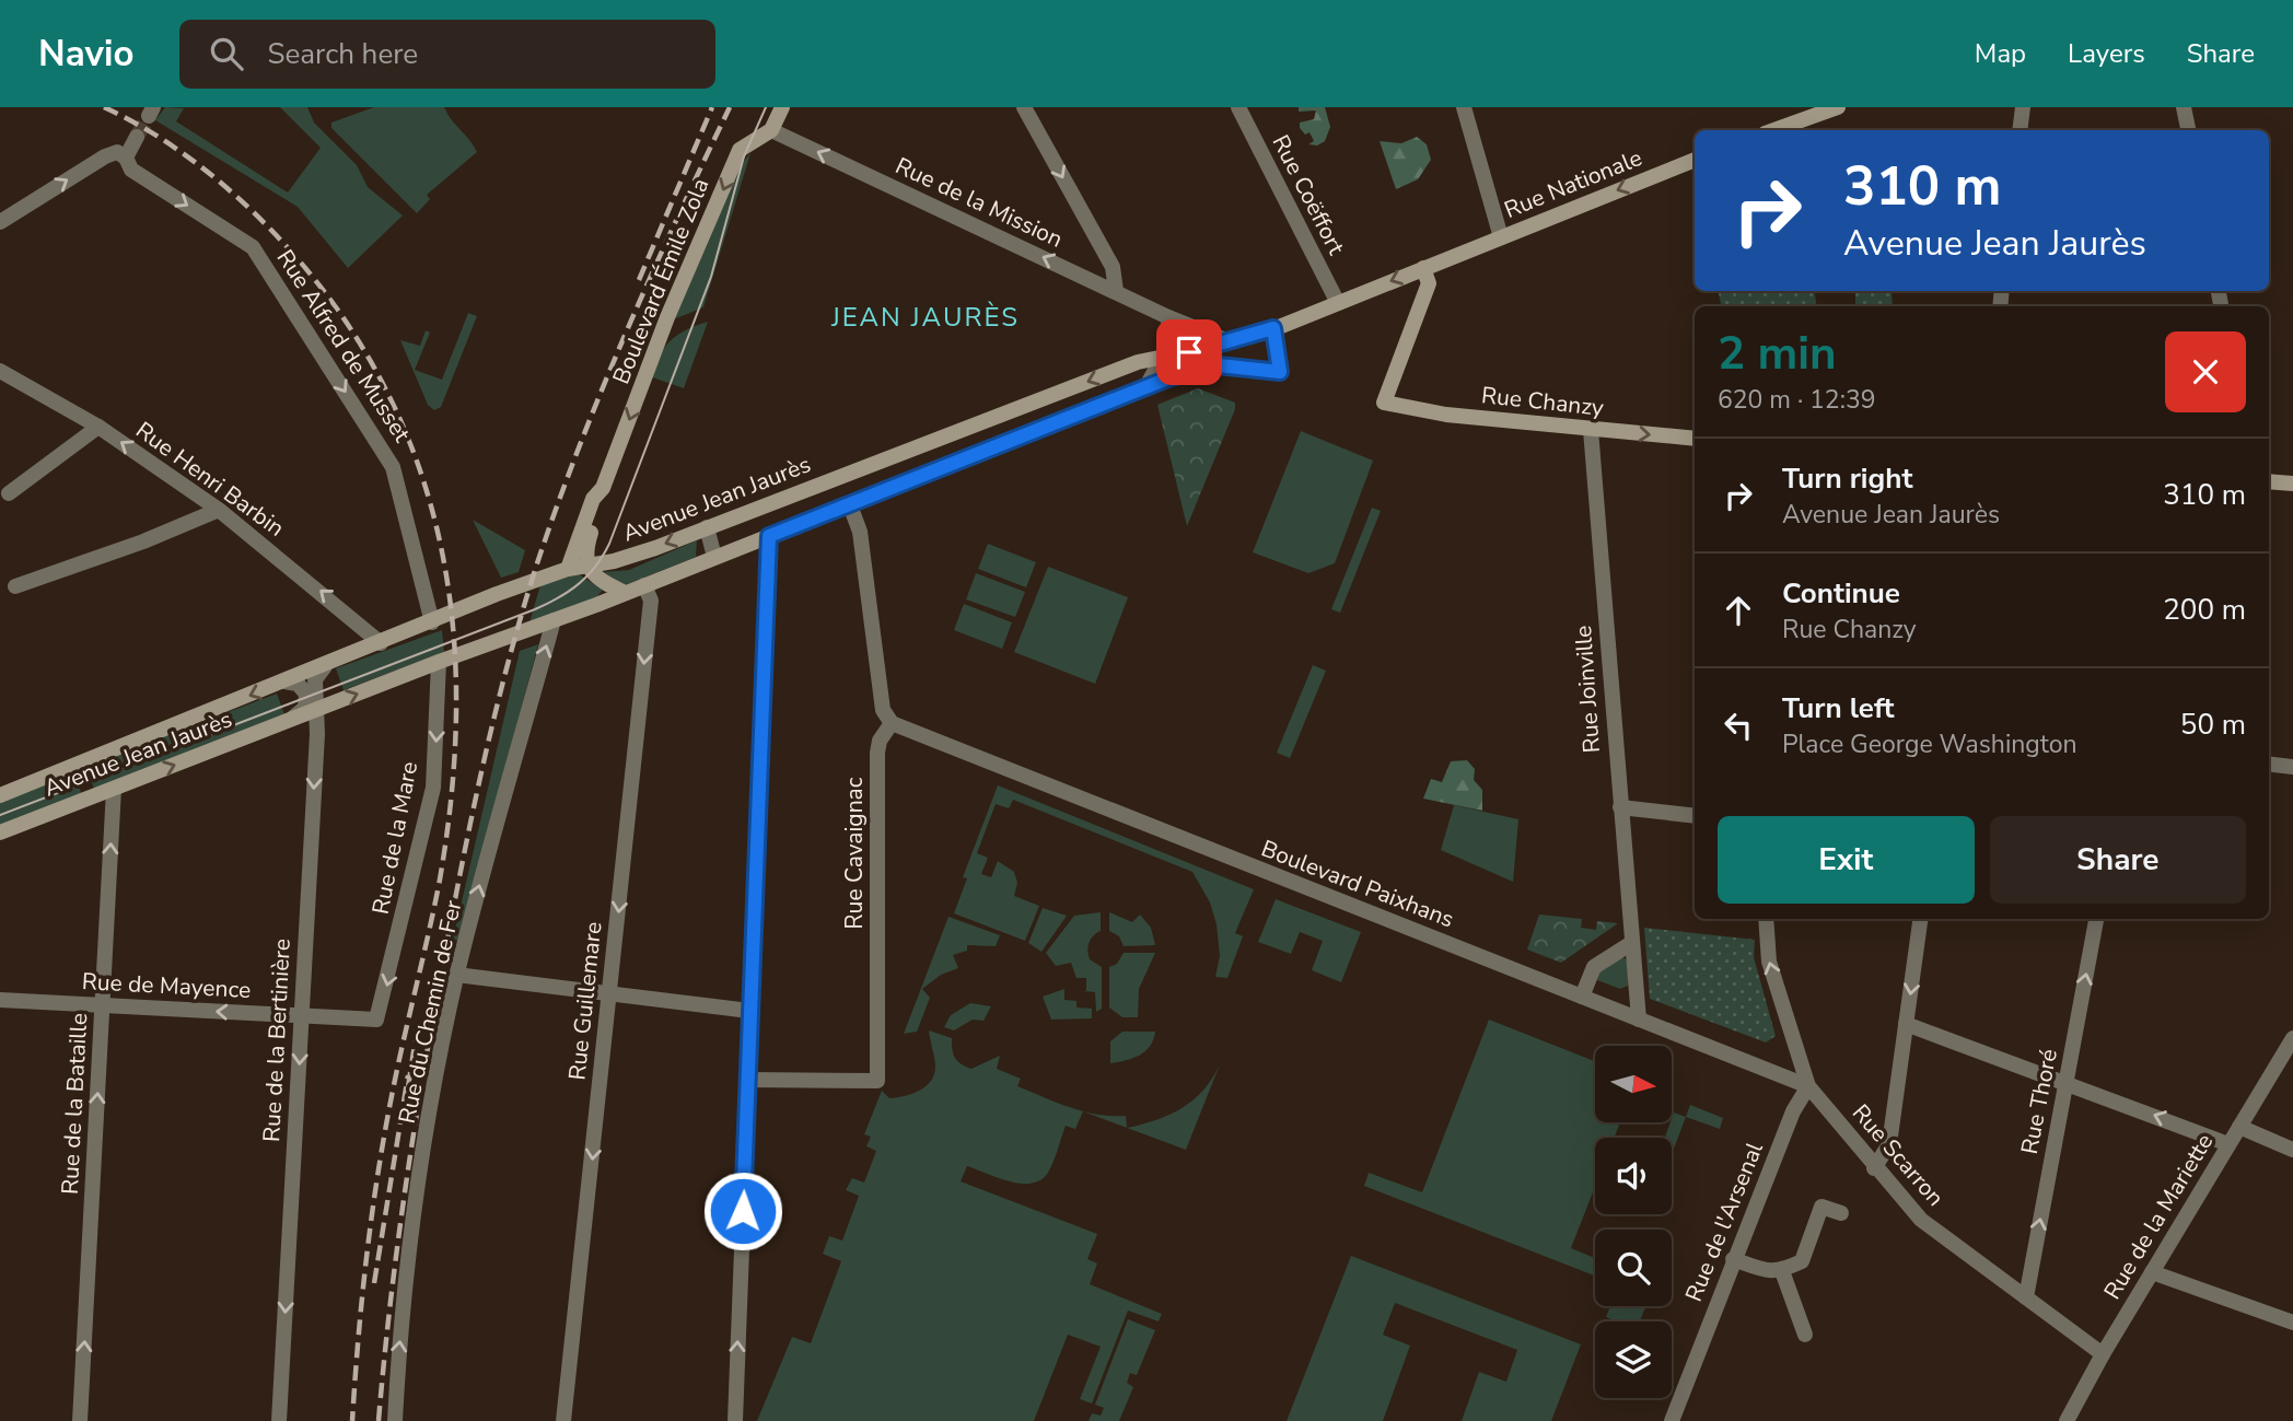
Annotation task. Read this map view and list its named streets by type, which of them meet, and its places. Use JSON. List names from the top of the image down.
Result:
{
  "streets": {
    "main road": [
      "Rue Nationale",
      "Boulevard Émile Zola",
      "Rue Chanzy",
      "Avenue Jean Jaurès"
    ],
    "street": [
      "Rue Coëffort",
      "Rue de la Mission",
      "Rue Alfred de Musset",
      "Rue Henri Barbin",
      "Rue Joinville",
      "Rue de la Mare",
      "Rue Cavaignac",
      "Boulevard Paixhans",
      "Rue de Mayence",
      "Rue Guillemare",
      "Rue du Chemin de Fer",
      "Rue de la Bertinière",
      "Rue Thoré",
      "Rue de la Bataille",
      "Rue Scarron",
      "Rue de la Mariette",
      "Rue de l'Arsenal"
    ]
  },
  "crossings": [
    ["Rue Nationale", "Rue Coëffort"],
    ["Rue Nationale", "Rue Chanzy"],
    ["Rue Nationale", "Avenue Jean Jaurès"],
    ["Rue Coëffort", "Avenue Jean Jaurès"],
    ["Rue de la Mission", "Boulevard Émile Zola"],
    ["Rue de la Mission", "Avenue Jean Jaurès"],
    ["Boulevard Émile Zola", "Avenue Jean Jaurès"],
    ["Rue Alfred de Musset", "Avenue Jean Jaurès"],
    ["Rue Chanzy", "Rue Joinville"],
    ["Rue Henri Barbin", "Avenue Jean Jaurès"],
    ["Avenue Jean Jaurès", "Rue de la Mare"],
    ["Avenue Jean Jaurès", "Rue Guillemare"],
    ["Avenue Jean Jaurès", "Rue du Chemin de Fer"],
    ["Avenue Jean Jaurès", "Rue de la Bertinière"],
    ["Avenue Jean Jaurès", "Rue de la Bataille"],
    ["Rue Joinville", "Boulevard Paixhans"],
    ["Rue de la Mare", "Rue de Mayence"],
    ["Rue Cavaignac", "Boulevard Paixhans"],
    ["Boulevard Paixhans", "Rue Scarron"],
    ["Boulevard Paixhans", "Rue de l'Arsenal"],
    ["Rue de Mayence", "Rue de la Bertinière"],
    ["Rue de Mayence", "Rue de la Bataille"],
    ["Rue Thoré", "Rue Scarron"],
    ["Rue Scarron", "Rue de la Mariette"],
    ["Rue Scarron", "Rue de l'Arsenal"]
  ],
  "one_way": [
    "Rue Nationale",
    "Rue de la Mission",
    "Boulevard Émile Zola",
    "Rue Alfred de Musset",
    "Rue Henri Barbin",
    "Rue de la Mare",
    "Rue de Mayence",
    "Rue du Chemin de Fer",
    "Rue de la Bertinière",
    "Rue Thoré",
    "Rue de la Bataille"
  ],
  "districts": ["JEAN JAURÈS"],
  "north": "right",
  "page": {
    "header": "Navio",
    "search": "Search here",
    "nav": ["Map", "Layers", "Share"],
    "turn": ["310 m", "Avenue Jean Jaurès"],
    "heading": ["2 min", "620 m · 12:39"],
    "list": [
      {
        "name": "Turn right",
        "note": "Avenue Jean Jaurès",
        "value": "310 m"
      },
      {
        "name": "Continue",
        "note": "Rue Chanzy",
        "value": "200 m"
      },
      {
        "name": "Turn left",
        "note": "Place George Washington",
        "value": "50 m"
      }
    ],
    "buttons": ["Exit", "Share"]
  }
}
